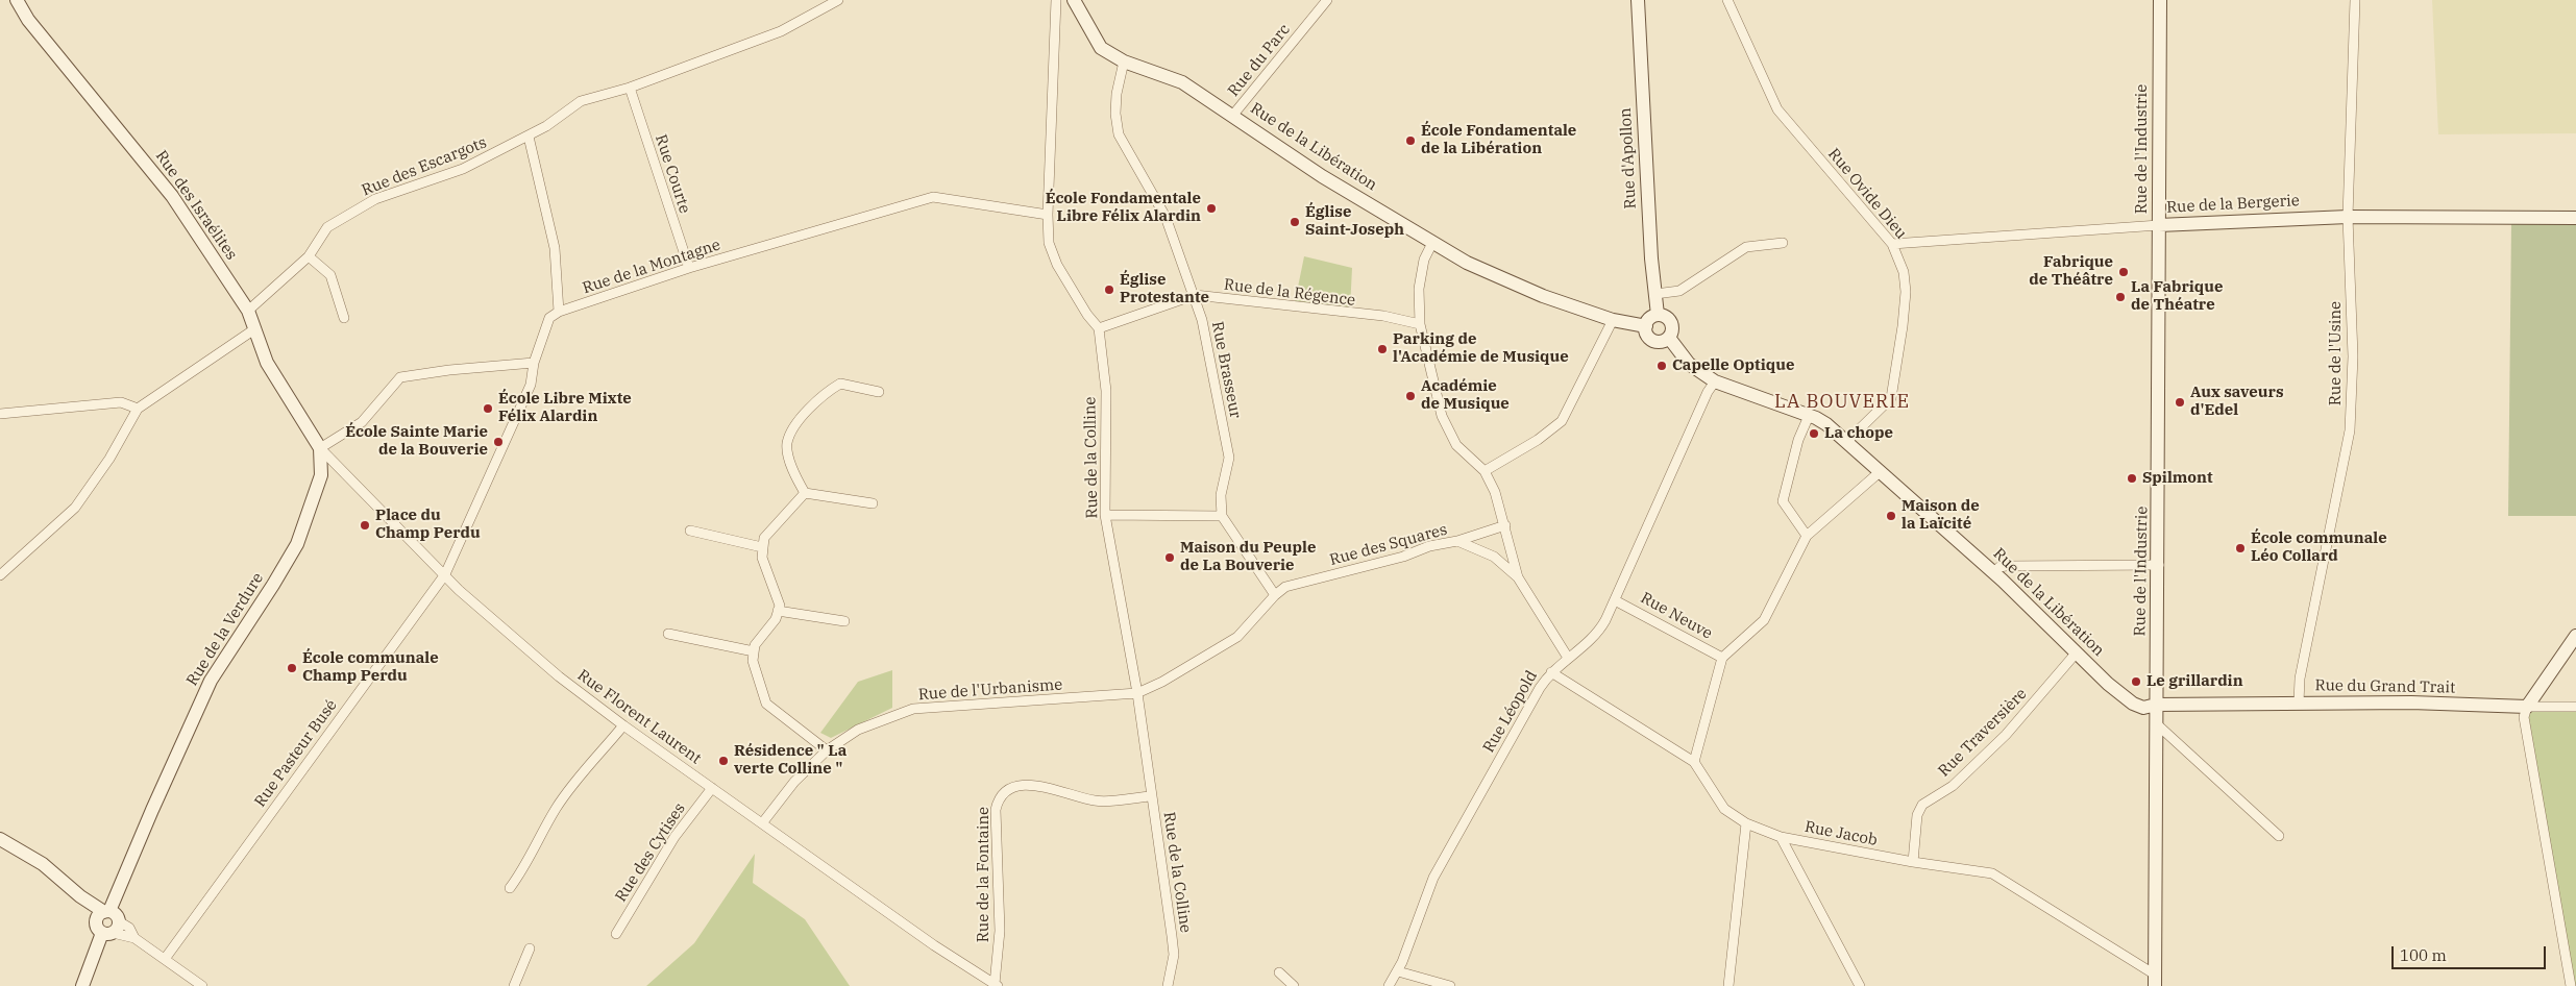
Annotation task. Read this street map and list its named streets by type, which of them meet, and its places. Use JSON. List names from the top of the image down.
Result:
{
  "streets": {
    "street": [
      "Rue du Parc",
      "Rue de la Libération",
      "Rue de l'Industrie",
      "Rue d'Apollon",
      "Rue des Escargots",
      "Rue Courte",
      "Rue Ovide Dieu",
      "Rue de la Bergerie",
      "Rue des Israélites",
      "Rue de la Montagne",
      "Rue de la Régence",
      "Rue de l'Usine",
      "Rue Brasseur",
      "Rue de la Colline",
      "Rue des Squares",
      "Rue Neuve",
      "Rue de la Verdure",
      "Rue du Grand Trait",
      "Rue de l'Urbanisme",
      "Rue Léopold",
      "Rue Florent Laurent",
      "Rue Traversière",
      "Rue Pasteur Busé",
      "Rue Jacob",
      "Rue des Cytises",
      "Rue de la Fontaine"
    ]
  },
  "crossings": [
    ["Rue du Parc", "Rue de la Libération"],
    ["Rue de la Libération", "Rue de l'Industrie"],
    ["Rue de la Libération", "Rue d'Apollon"],
    ["Rue de la Libération", "Rue Ovide Dieu"],
    ["Rue de la Libération", "Rue Brasseur"],
    ["Rue de la Libération", "Rue du Grand Trait"],
    ["Rue de la Libération", "Rue Léopold"],
    ["Rue de la Libération", "Rue Traversière"],
    ["Rue de l'Industrie", "Rue de la Bergerie"],
    ["Rue de l'Industrie", "Rue du Grand Trait"],
    ["Rue de l'Industrie", "Rue Jacob"],
    ["Rue des Escargots", "Rue Courte"],
    ["Rue des Escargots", "Rue des Israélites"],
    ["Rue Courte", "Rue de la Montagne"],
    ["Rue Ovide Dieu", "Rue de la Bergerie"],
    ["Rue de la Bergerie", "Rue de l'Usine"],
    ["Rue des Israélites", "Rue de la Verdure"],
    ["Rue de la Régence", "Rue Brasseur"],
    ["Rue de la Régence", "Rue de la Colline"],
    ["Rue de l'Usine", "Rue du Grand Trait"],
    ["Rue de la Colline", "Rue des Squares"],
    ["Rue de la Colline", "Rue de l'Urbanisme"],
    ["Rue de la Colline", "Rue de la Fontaine"],
    ["Rue des Squares", "Rue de l'Urbanisme"],
    ["Rue des Squares", "Rue Léopold"],
    ["Rue Neuve", "Rue Léopold"],
    ["Rue de l'Urbanisme", "Rue Florent Laurent"],
    ["Rue Léopold", "Rue Jacob"],
    ["Rue Florent Laurent", "Rue Pasteur Busé"],
    ["Rue Florent Laurent", "Rue des Cytises"],
    ["Rue Florent Laurent", "Rue de la Fontaine"],
    ["Rue Traversière", "Rue Jacob"]
  ],
  "districts": ["LA BOUVERIE"],
  "places": [
    "École Fondamentale de la Libération",
    "École Fondamentale Libre Félix Alardin",
    "Église Saint-Joseph",
    "Fabrique de Théâtre",
    "Église Protestante",
    "La Fabrique de Théatre",
    "Parking de l'Académie de Musique",
    "Capelle Optique",
    "Académie de Musique",
    "Aux saveurs d'Edel",
    "École Libre Mixte Félix Alardin",
    "La chope",
    "École Sainte Marie de la Bouverie",
    "Spilmont",
    "Maison de la Laïcité",
    "Place du Champ Perdu",
    "École communale Léo Collard",
    "Maison du Peuple de La Bouverie",
    "École communale Champ Perdu",
    "Le grillardin",
    "Résidence \" La verte Colline \""
  ],
  "scale_bar": "100 m"
}
